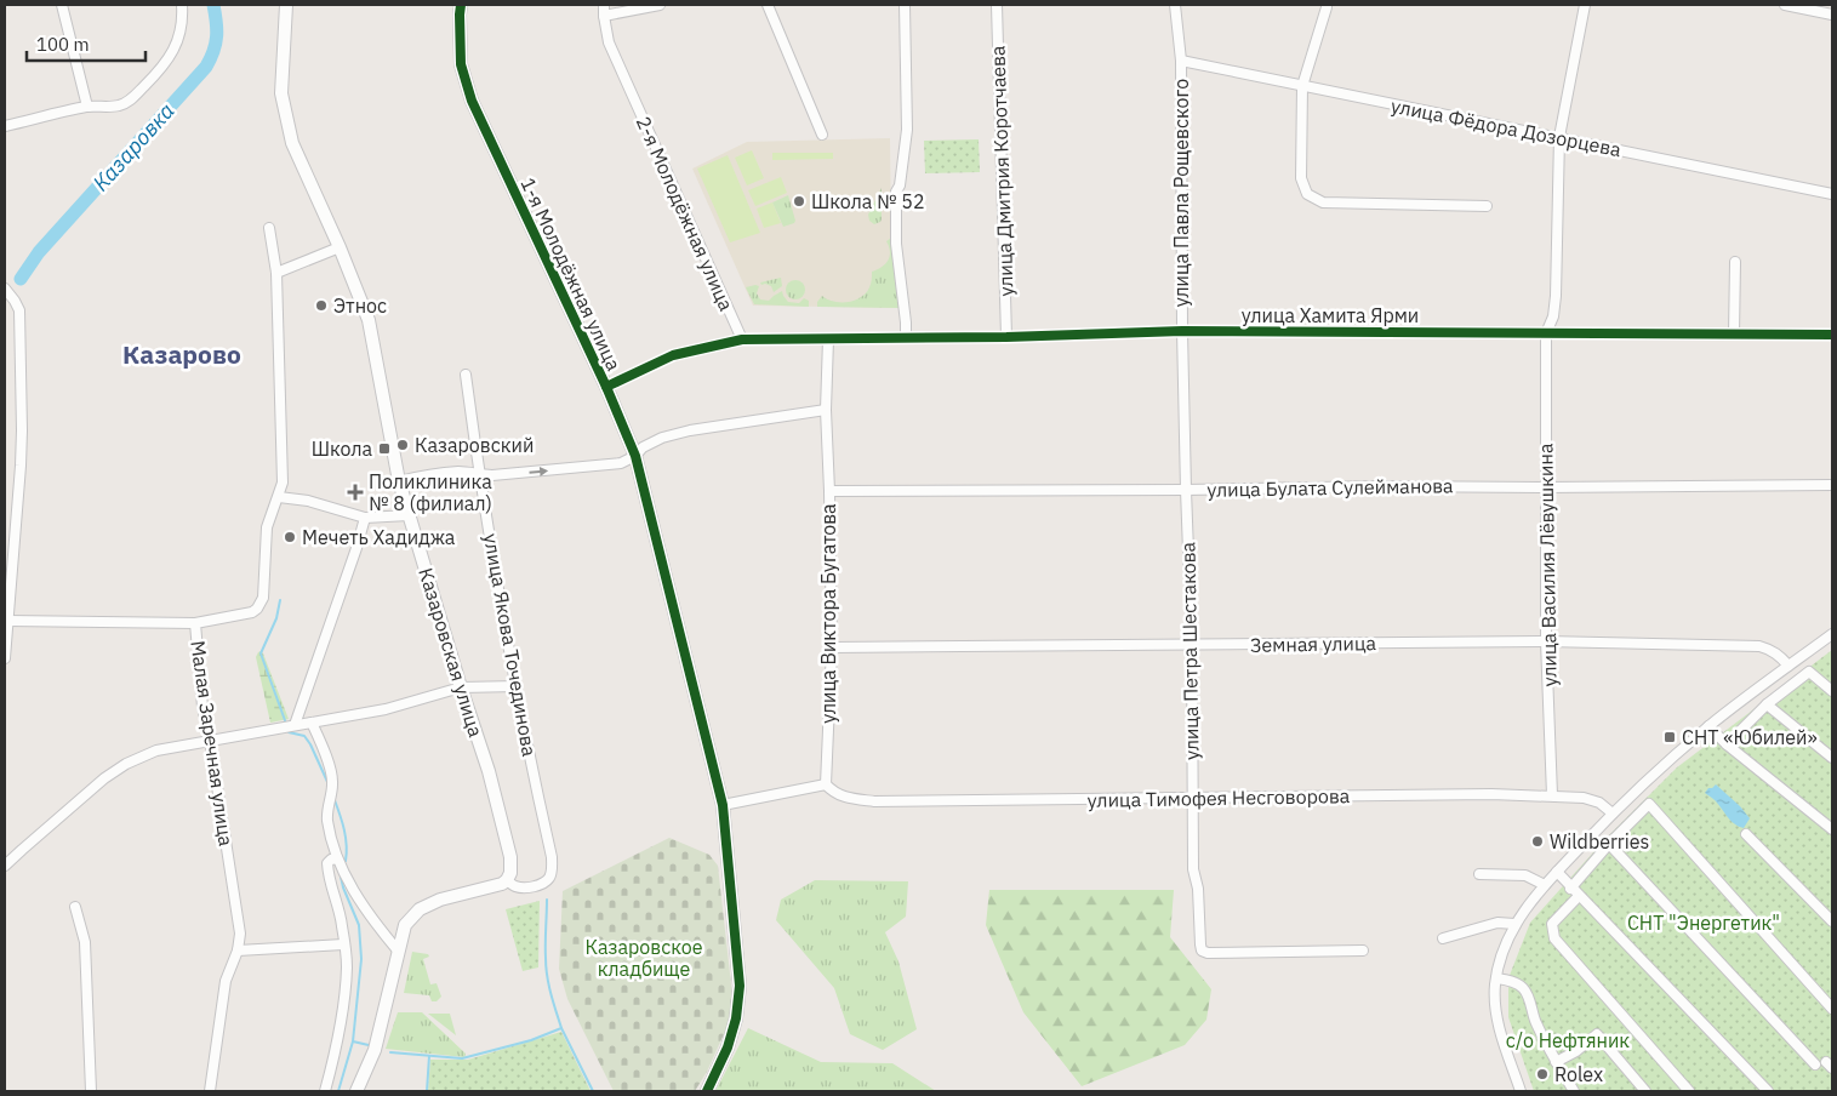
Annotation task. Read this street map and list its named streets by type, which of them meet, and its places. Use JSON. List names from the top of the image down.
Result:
{
  "streets": {
    "street": [
      "улица Фёдора Дозорцева",
      "улица Дмитрия Коротчаева",
      "улица Павла Рощевского",
      "2-я Молодёжная улица",
      "1-я Молодёжная улица",
      "улица Хамита Ярми",
      "улица Булата Сулейманова",
      "улица Василия Лёвушкина",
      "улица Виктора Бугатова",
      "Земная улица",
      "улица Якова Точединова",
      "улица Петра Шестакова",
      "Казаровская улица",
      "Малая Заречная улица",
      "улица Тимофея Несговорова"
    ]
  },
  "crossings": [
    ["улица Фёдора Дозорцева", "улица Павла Рощевского"],
    ["улица Фёдора Дозорцева", "улица Василия Лёвушкина"],
    ["улица Дмитрия Коротчаева", "улица Хамита Ярми"],
    ["улица Павла Рощевского", "улица Хамита Ярми"],
    ["улица Павла Рощевского", "улица Булата Сулейманова"],
    ["улица Павла Рощевского", "улица Петра Шестакова"],
    ["улица Хамита Ярми", "улица Василия Лёвушкина"],
    ["улица Хамита Ярми", "улица Виктора Бугатова"],
    ["улица Булата Сулейманова", "улица Василия Лёвушкина"],
    ["улица Булата Сулейманова", "улица Виктора Бугатова"],
    ["улица Булата Сулейманова", "улица Петра Шестакова"],
    ["улица Василия Лёвушкина", "Земная улица"],
    ["улица Василия Лёвушкина", "улица Тимофея Несговорова"],
    ["улица Виктора Бугатова", "Земная улица"],
    ["улица Виктора Бугатова", "улица Тимофея Несговорова"],
    ["Земная улица", "улица Петра Шестакова"],
    ["улица Якова Точединова", "Казаровская улица"],
    ["улица Петра Шестакова", "улица Тимофея Несговорова"]
  ],
  "districts": ["Казарово"],
  "water": ["Казаровка"],
  "parks": ["СНТ \"Энергетик\"", "Казаровское кладбище", "с/о Нефтяник"],
  "places": {
    "other": [
      "Школа № 52",
      "Этнос",
      "Казаровский",
      "Мечеть Хадиджа",
      "Wildberries",
      "Rolex"
    ],
    "transit": ["Школа", "СНТ «Юбилей»"],
    "health": ["Поликлиника № 8 (филиал)"]
  },
  "scale_bar": "100 m"
}
